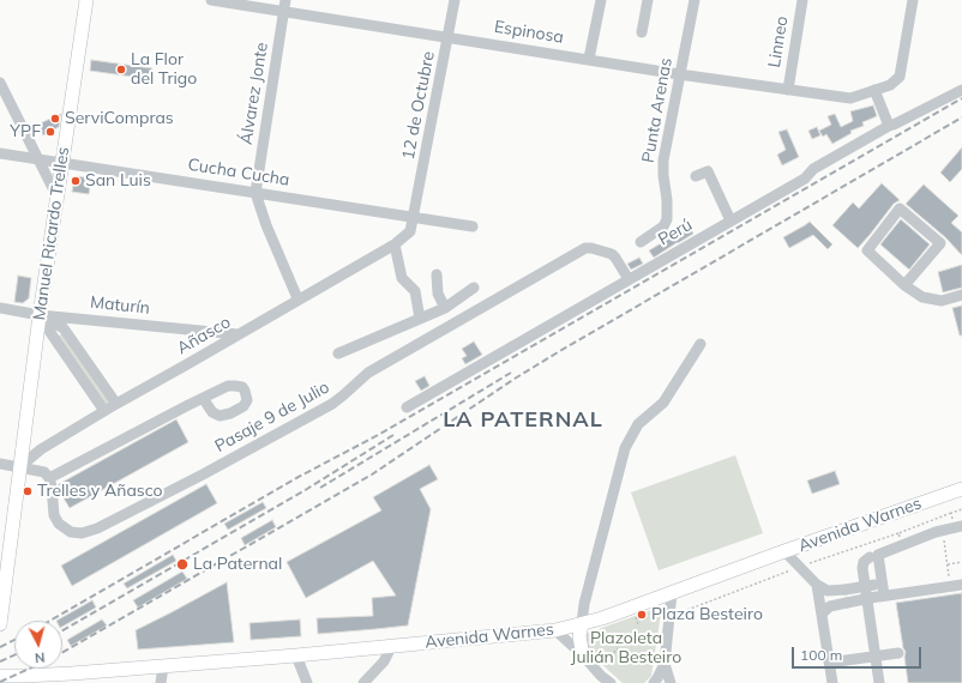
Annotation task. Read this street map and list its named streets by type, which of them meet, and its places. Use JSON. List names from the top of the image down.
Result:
{
  "streets": {
    "main road": ["Manuel Ricardo Trelles", "Avenida Warnes"],
    "street": [
      "Espinosa",
      "Linneo",
      "Álvarez Jonte",
      "12 de Octubre",
      "Punta Arenas",
      "Cucha Cucha",
      "Perú",
      "Maturín",
      "Añasco",
      "Pasaje 9 de Julio"
    ]
  },
  "crossings": [
    ["Espinosa", "Linneo"],
    ["Espinosa", "Álvarez Jonte"],
    ["Espinosa", "12 de Octubre"],
    ["Espinosa", "Punta Arenas"],
    ["Álvarez Jonte", "Cucha Cucha"],
    ["Álvarez Jonte", "Añasco"],
    ["12 de Octubre", "Cucha Cucha"],
    ["12 de Octubre", "Añasco"],
    ["Cucha Cucha", "Manuel Ricardo Trelles"],
    ["Cucha Cucha", "Añasco"],
    ["Perú", "Pasaje 9 de Julio"],
    ["Manuel Ricardo Trelles", "Maturín"],
    ["Manuel Ricardo Trelles", "Añasco"],
    ["Maturín", "Añasco"]
  ],
  "districts": ["LA PATERNAL"],
  "parks": ["Plazoleta Julián Besteiro"],
  "places": [
    "La Flor del Trigo",
    "ServiCompras",
    "YPF",
    "San Luis",
    "Trelles y Añasco",
    "La Paternal",
    "Plaza Besteiro"
  ],
  "scale_bar": "100 m",
  "north": "bottom"
}
